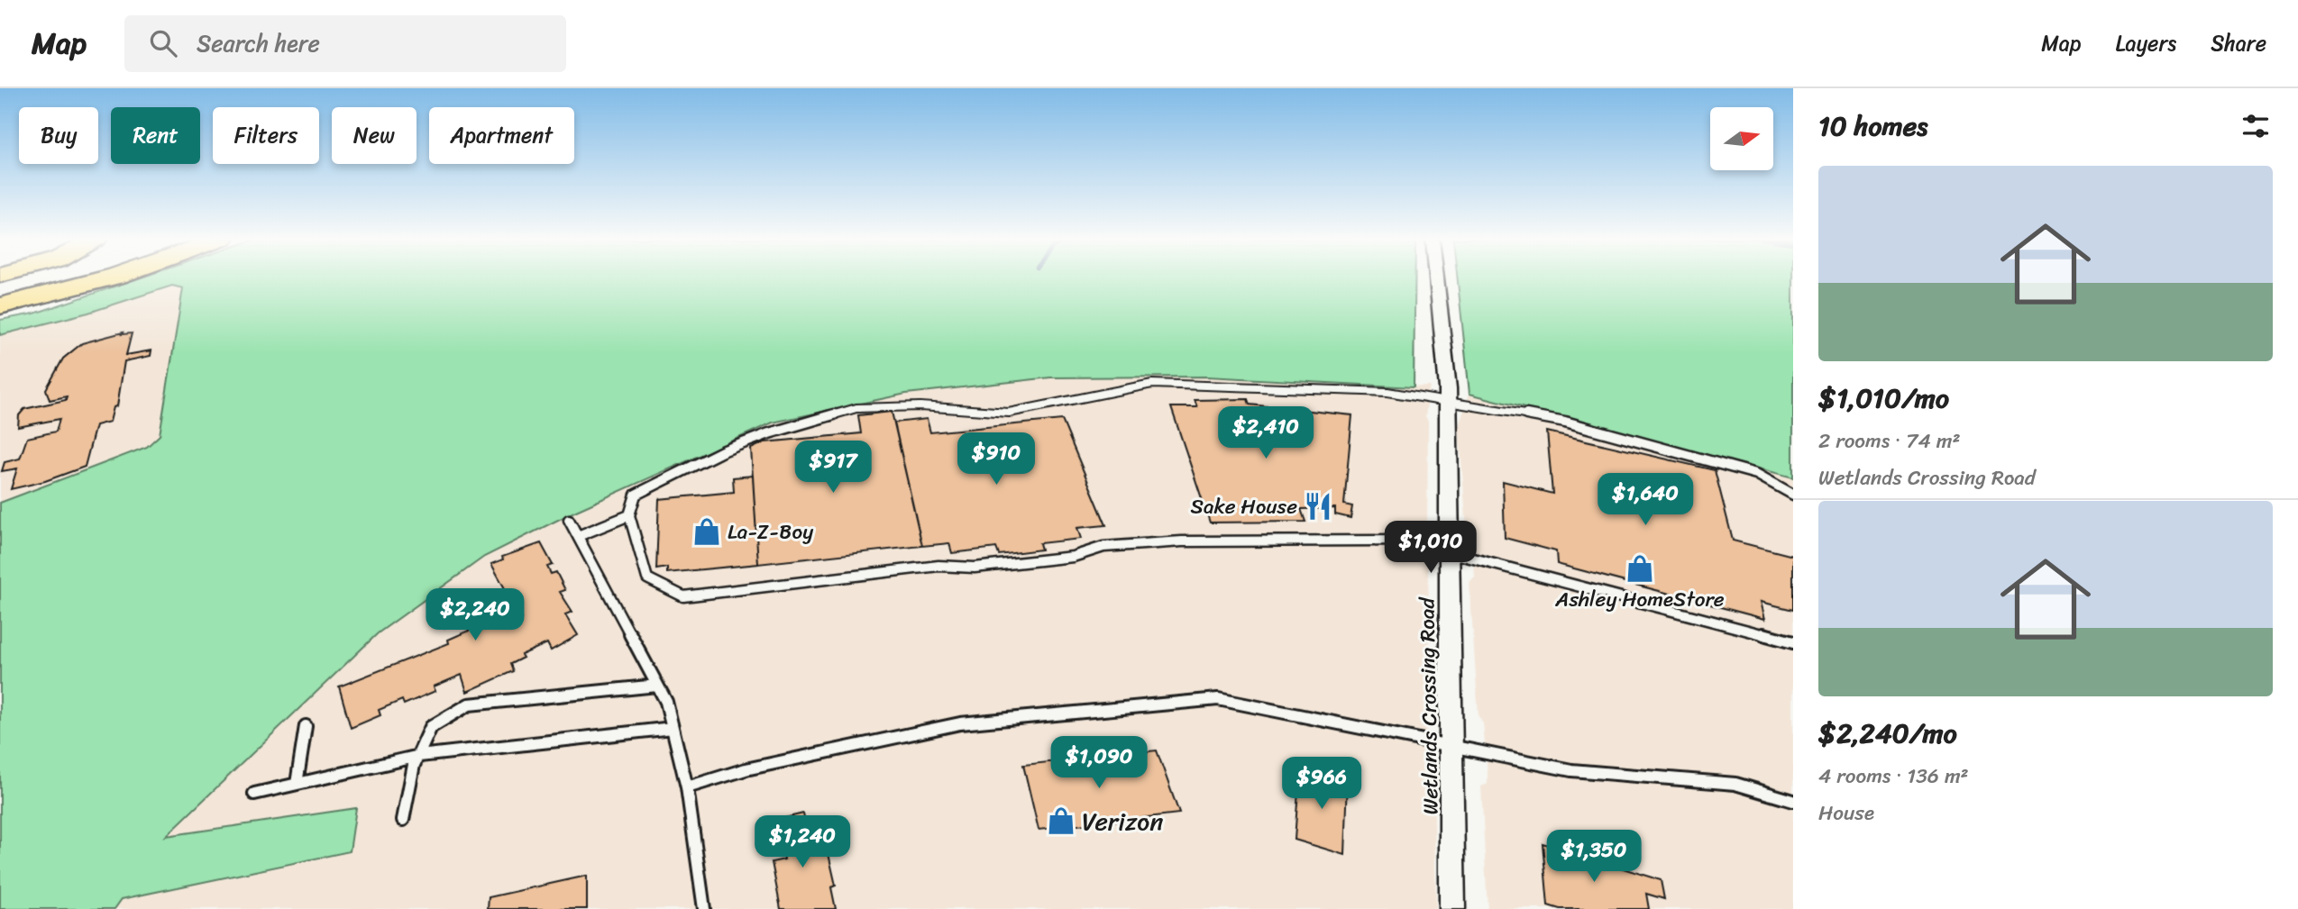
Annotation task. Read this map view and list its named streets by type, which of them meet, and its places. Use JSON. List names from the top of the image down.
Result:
{
  "streets": {
    "street": ["Wetlands Crossing Road"]
  },
  "places": {
    "restaurant": ["Sake House"],
    "shop": ["La-Z-Boy", "Ashley HomeStore", "Verizon"]
  },
  "north": "right",
  "page": {
    "header": "Map",
    "search": "Search here",
    "nav": ["Map", "Layers", "Share"],
    "heading": "10 homes",
    "chip": [
      "Buy",
      "Rent",
      "Filters",
      "New",
      "Apartment"
    ],
    "list": [
      {
        "name": "$1,010/mo",
        "note": "2 rooms · 74 m² · Wetlands Crossing Road"
      },
      {
        "name": "$2,240/mo",
        "note": "4 rooms · 136 m² · House"
      }
    ],
    "price": [
      "$2,410",
      "$910",
      "$917",
      "$1,640",
      "$1,010",
      "$2,240",
      "$1,090",
      "$966",
      "$1,240",
      "$1,350"
    ]
  }
}
